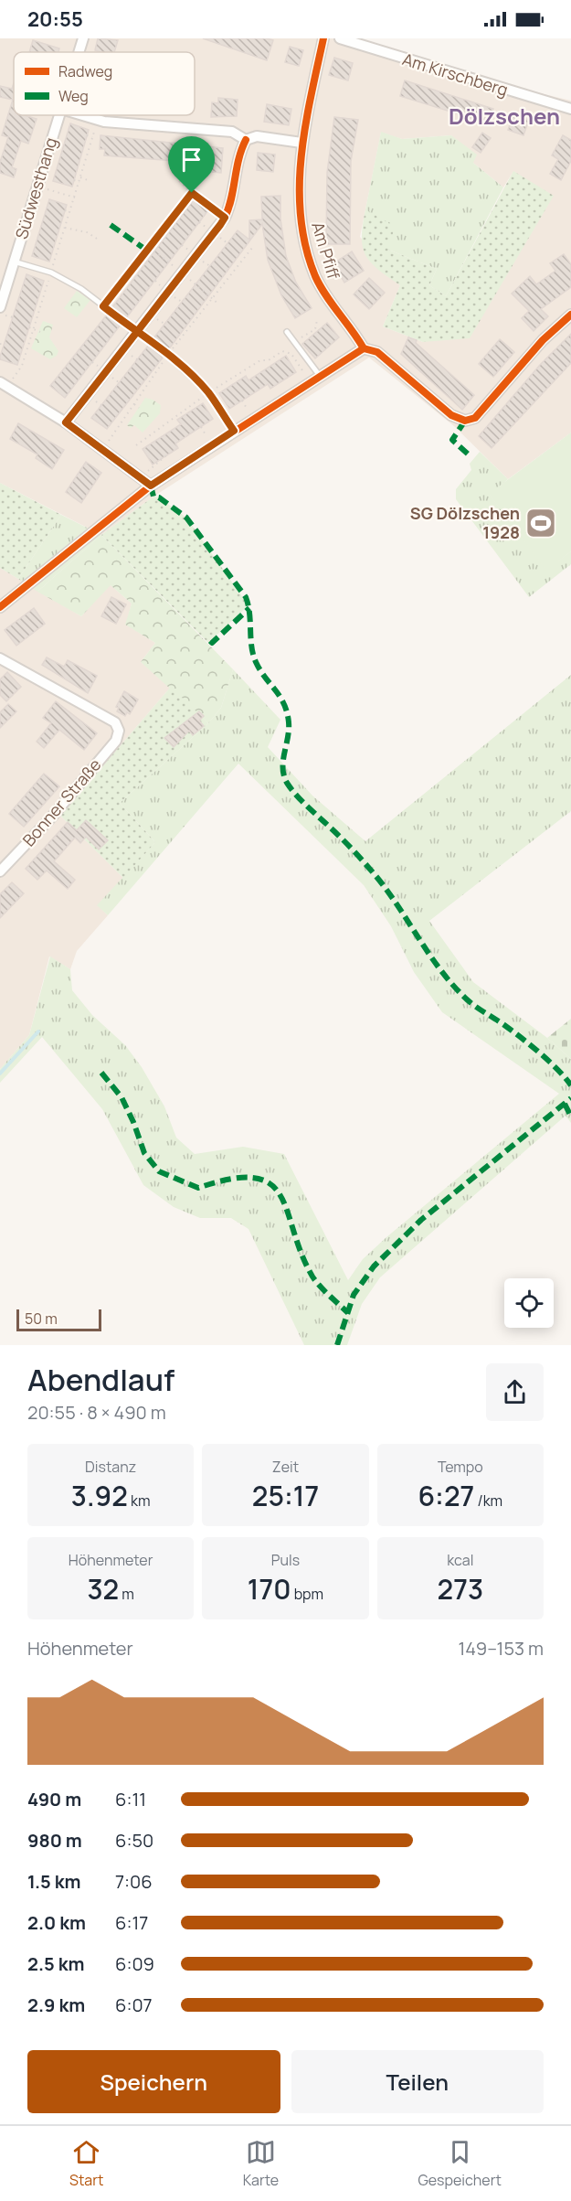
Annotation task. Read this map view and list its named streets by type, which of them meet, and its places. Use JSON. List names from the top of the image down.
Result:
{
  "streets": {
    "street": [
      "Am Kirschberg",
      "Südwesthang",
      "Am Pfiff",
      "Bonner Straße"
    ]
  },
  "districts": ["Dölzschen"],
  "places": {
    "sports": ["SG Dölzschen 1928"]
  },
  "legend": ["Radweg", "Weg"],
  "scale_bar": "50 m",
  "page": {
    "status": "20:55",
    "scale": "50 m",
    "heading": ["Abendlauf", "20:55 · 8 × 490 m"],
    "stats": [
      ["Distanz", "3.92 km"],
      ["Zeit", "25:17"],
      ["Tempo", "6:27 /km"],
      ["Höhenmeter", "32 m"],
      ["Puls", "170 bpm"],
      ["kcal", "273"]
    ],
    "chart": ["Höhenmeter", "149–153 m"],
    "list": [
      {
        "name": "490 m",
        "note": "6:11"
      },
      {
        "name": "980 m",
        "note": "6:50"
      },
      {
        "name": "1.5 km",
        "note": "7:06"
      },
      {
        "name": "2.0 km",
        "note": "6:17"
      },
      {
        "name": "2.5 km",
        "note": "6:09"
      },
      {
        "name": "2.9 km",
        "note": "6:07"
      }
    ],
    "buttons": ["Speichern", "Teilen"],
    "tabs": ["Start", "Karte", "Gespeichert"]
  }
}
